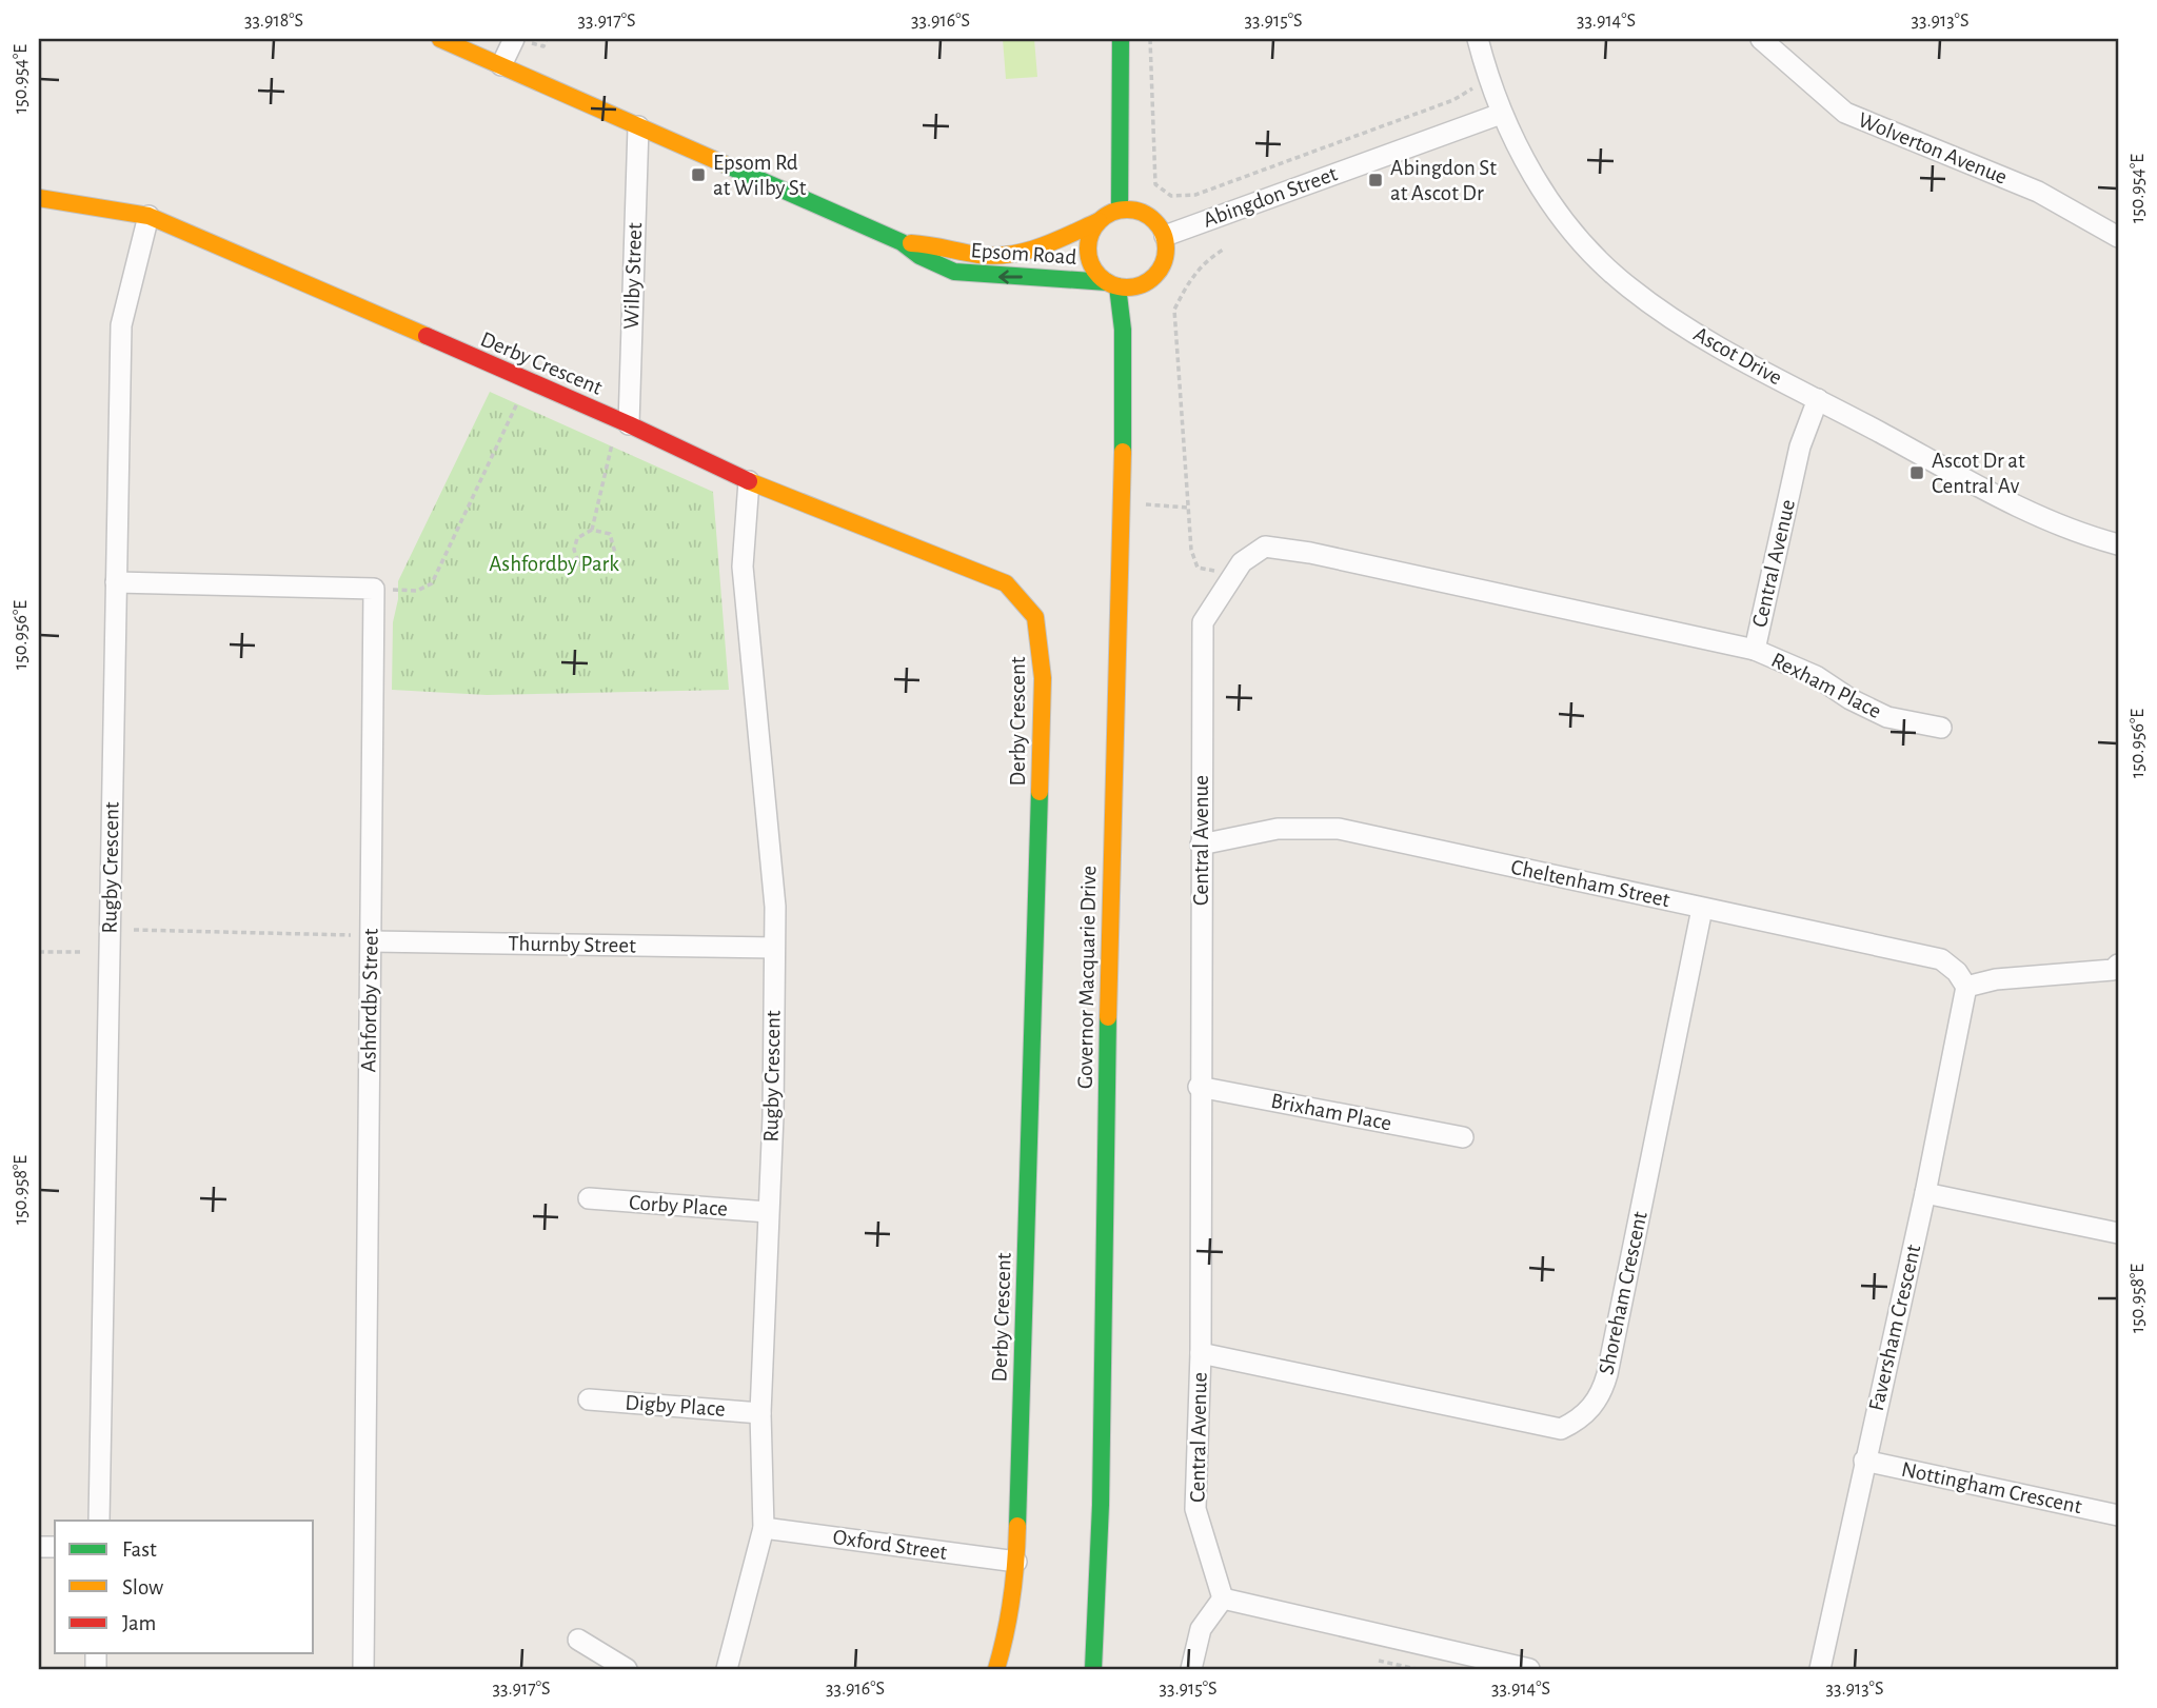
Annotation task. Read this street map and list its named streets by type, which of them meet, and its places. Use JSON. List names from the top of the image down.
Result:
{
  "streets": {
    "street": [
      "Wolverton Avenue",
      "Abingdon Street",
      "Epsom Road",
      "Wilby Street",
      "Ascot Drive",
      "Derby Crescent",
      "Central Avenue",
      "Rexham Place",
      "Rugby Crescent",
      "Cheltenham Street",
      "Thurnby Street",
      "Governor Macquarie Drive",
      "Ashfordby Street",
      "Brixham Place",
      "Corby Place",
      "Shoreham Crescent",
      "Faversham Crescent",
      "Digby Place",
      "Nottingham Crescent",
      "Oxford Street"
    ]
  },
  "crossings": [
    ["Abingdon Street", "Epsom Road"],
    ["Abingdon Street", "Ascot Drive"],
    ["Abingdon Street", "Governor Macquarie Drive"],
    ["Epsom Road", "Wilby Street"],
    ["Epsom Road", "Governor Macquarie Drive"],
    ["Wilby Street", "Derby Crescent"],
    ["Ascot Drive", "Central Avenue"],
    ["Derby Crescent", "Rugby Crescent"],
    ["Derby Crescent", "Oxford Street"],
    ["Central Avenue", "Rexham Place"],
    ["Central Avenue", "Cheltenham Street"],
    ["Central Avenue", "Brixham Place"],
    ["Central Avenue", "Shoreham Crescent"],
    ["Rugby Crescent", "Thurnby Street"],
    ["Rugby Crescent", "Corby Place"],
    ["Rugby Crescent", "Digby Place"],
    ["Rugby Crescent", "Oxford Street"],
    ["Cheltenham Street", "Shoreham Crescent"],
    ["Cheltenham Street", "Faversham Crescent"],
    ["Thurnby Street", "Ashfordby Street"],
    ["Faversham Crescent", "Nottingham Crescent"]
  ],
  "parks": ["Ashfordby Park"],
  "places": {
    "transit": ["Epsom Rd at Wilby St", "Abingdon St at Ascot Dr", "Ascot Dr at Central Av"]
  },
  "legend": ["Fast", "Slow", "Jam"],
  "coordinates": [
    "33.918°S",
    "33.917°S",
    "33.916°S",
    "33.915°S",
    "33.914°S",
    "33.913°S",
    "150.954°E",
    "150.956°E",
    "150.958°E"
  ]
}
